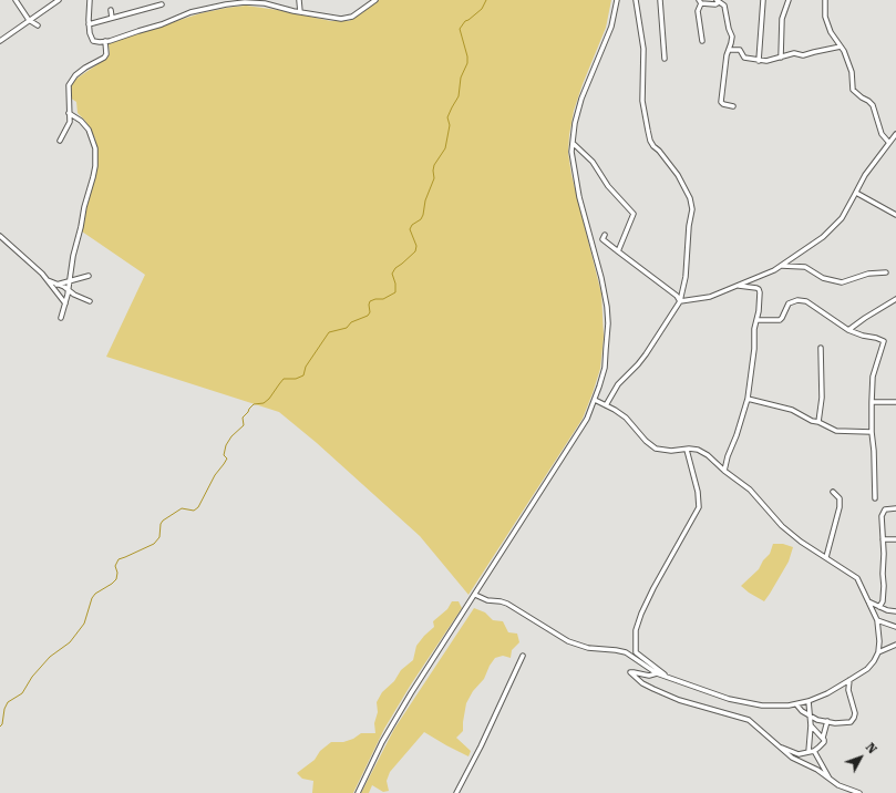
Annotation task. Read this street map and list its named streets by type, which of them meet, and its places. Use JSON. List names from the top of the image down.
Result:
{
  "north": "top right"
}
